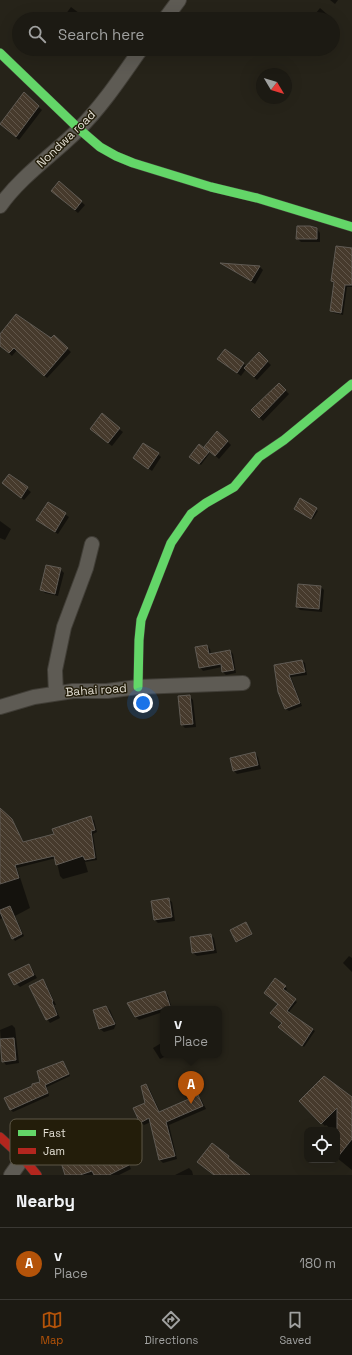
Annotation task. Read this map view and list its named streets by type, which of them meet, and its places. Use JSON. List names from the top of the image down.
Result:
{
  "streets": {
    "street": ["Nondwa road", "Bahai road"]
  },
  "legend": ["Fast", "Jam"],
  "north": "bottom right",
  "page": {
    "search": "Search here",
    "popup": ["v", "Place"],
    "pins": "A",
    "heading": "Nearby",
    "list": [
      {
        "mark": "A",
        "name": "v",
        "note": "Place",
        "value": "180 m"
      }
    ],
    "nav": ["Map", "Directions", "Saved"]
  }
}
